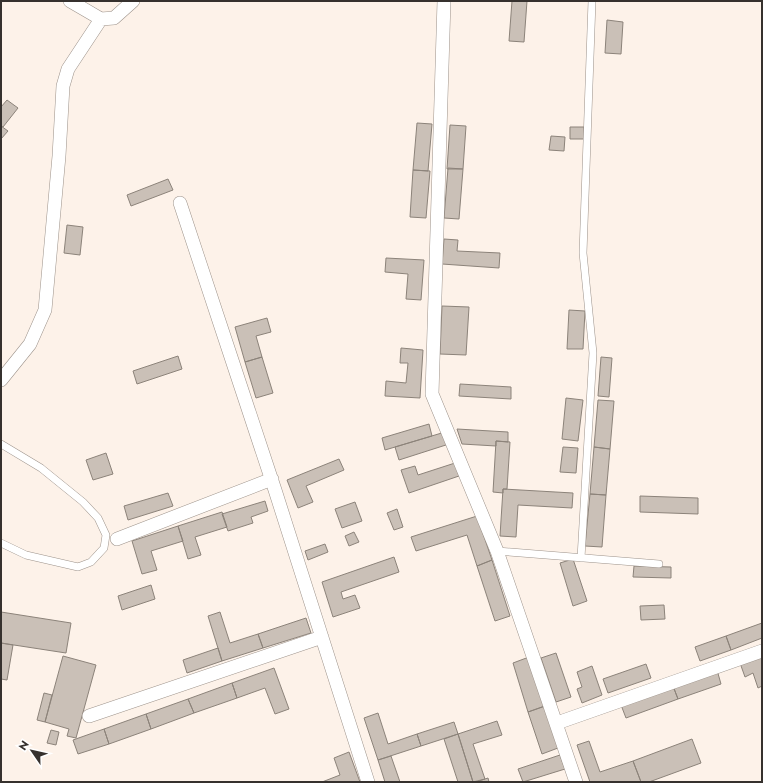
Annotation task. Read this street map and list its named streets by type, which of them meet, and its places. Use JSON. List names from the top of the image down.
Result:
{
  "north": "top left"
}
